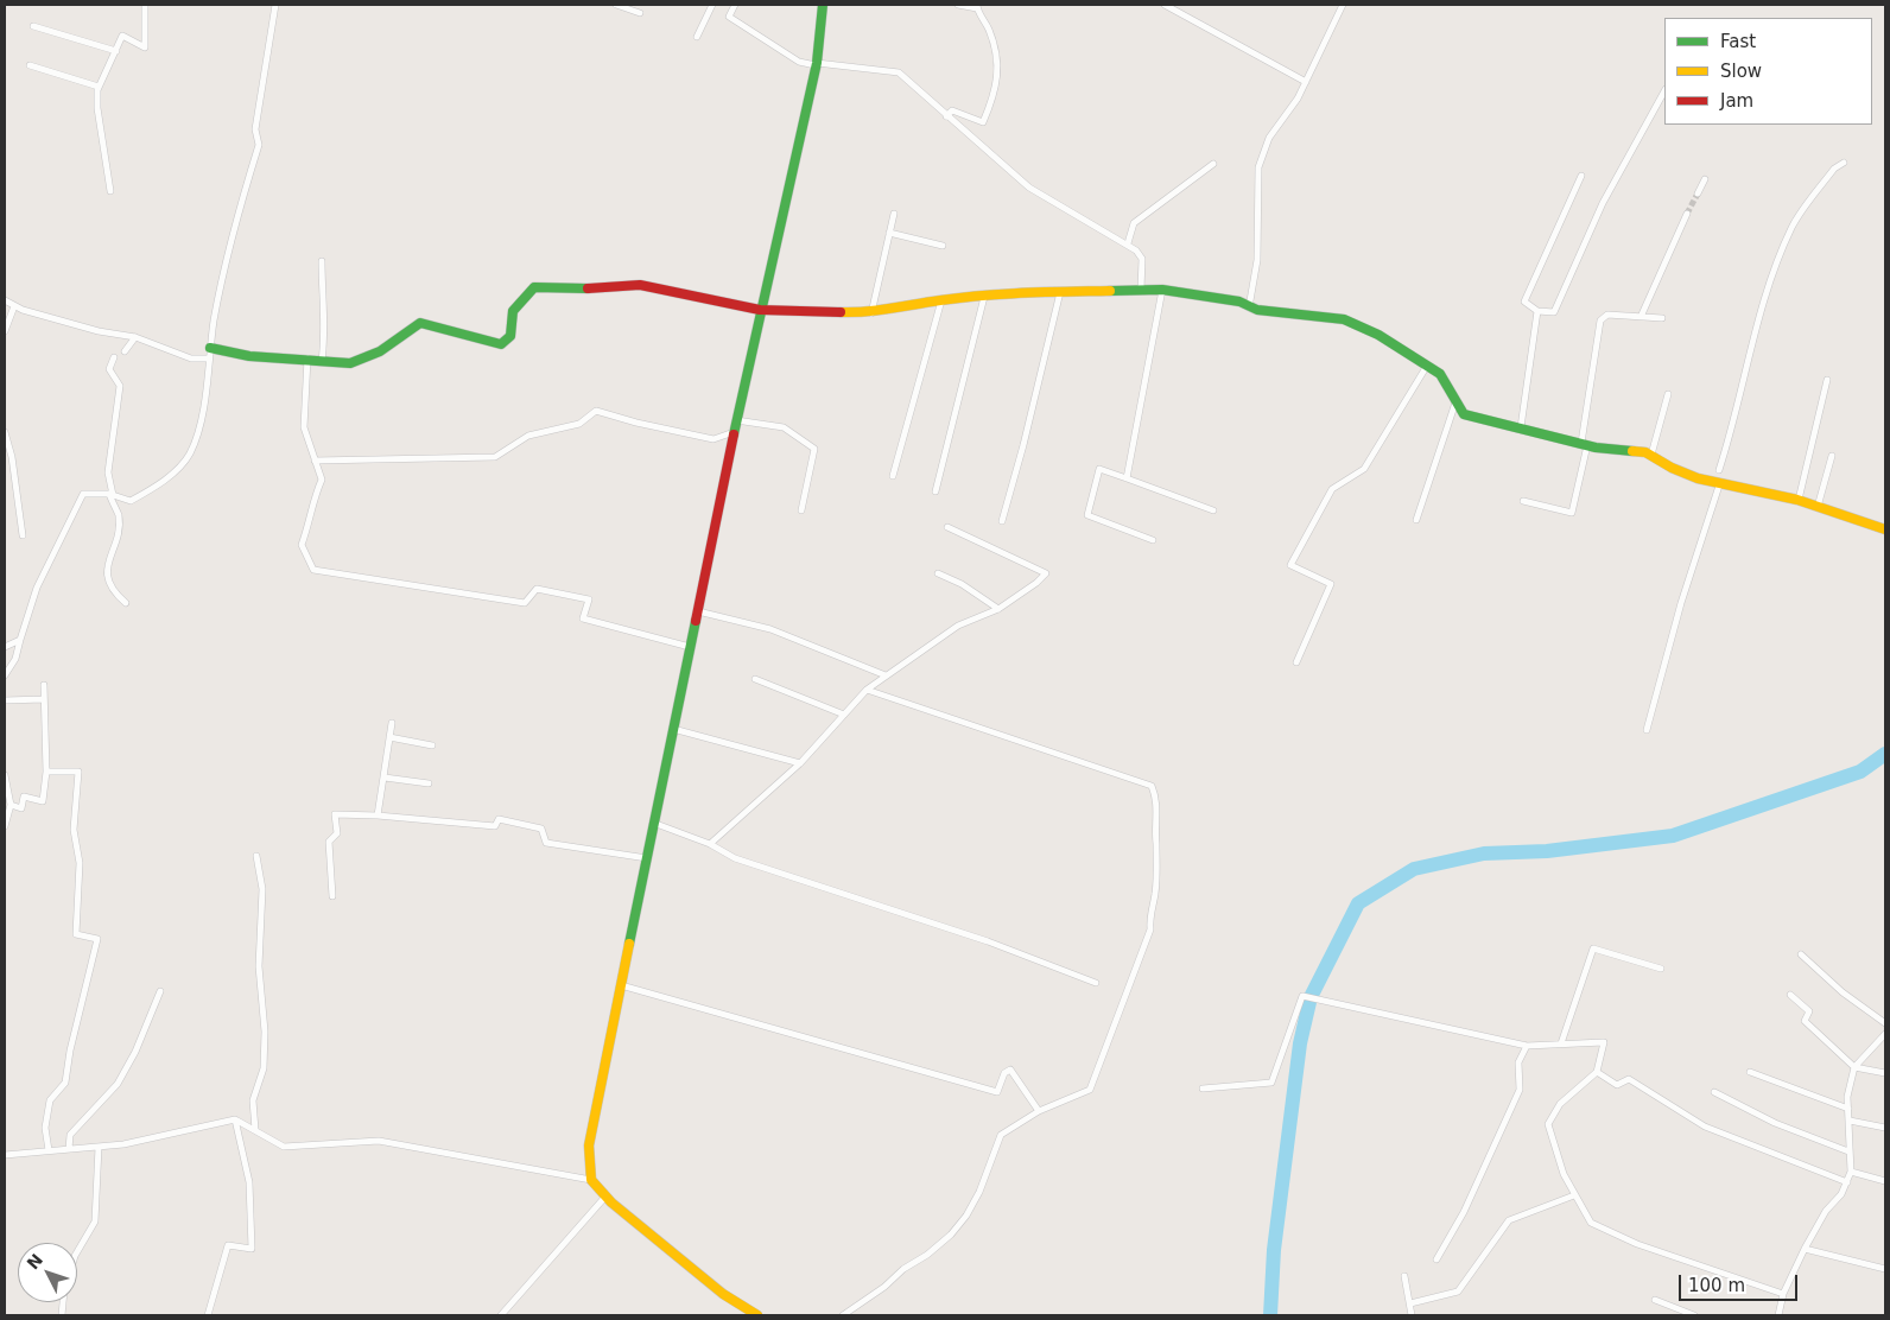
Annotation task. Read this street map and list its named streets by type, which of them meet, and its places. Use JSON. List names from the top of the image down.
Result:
{
  "legend": ["Fast", "Slow", "Jam"],
  "scale_bar": "100 m",
  "north": "top left"
}
